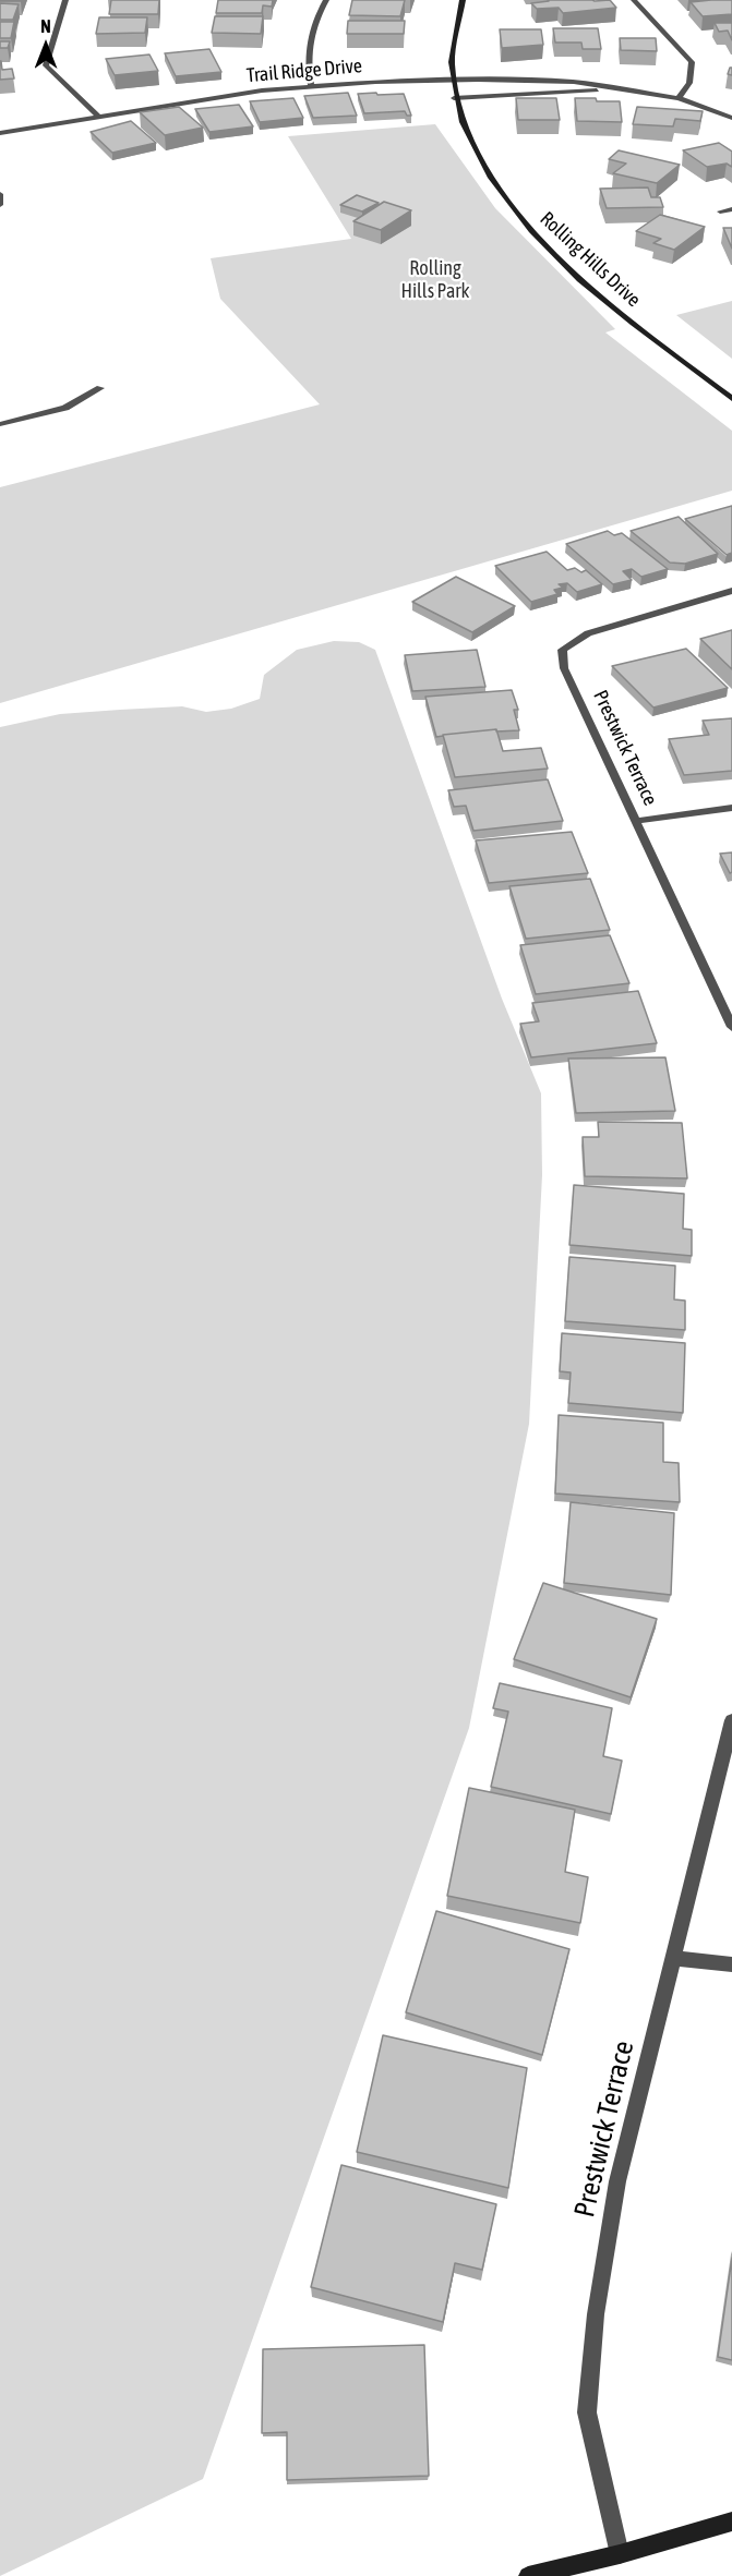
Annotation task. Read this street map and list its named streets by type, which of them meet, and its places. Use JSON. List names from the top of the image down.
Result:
{
  "streets": {
    "street": ["Trail Ridge Drive", "Rolling Hills Drive", "Prestwick Terrace"]
  },
  "crossings": [
    ["Trail Ridge Drive", "Rolling Hills Drive"]
  ],
  "parks": ["Rolling Hills Park"],
  "north": "top"
}
